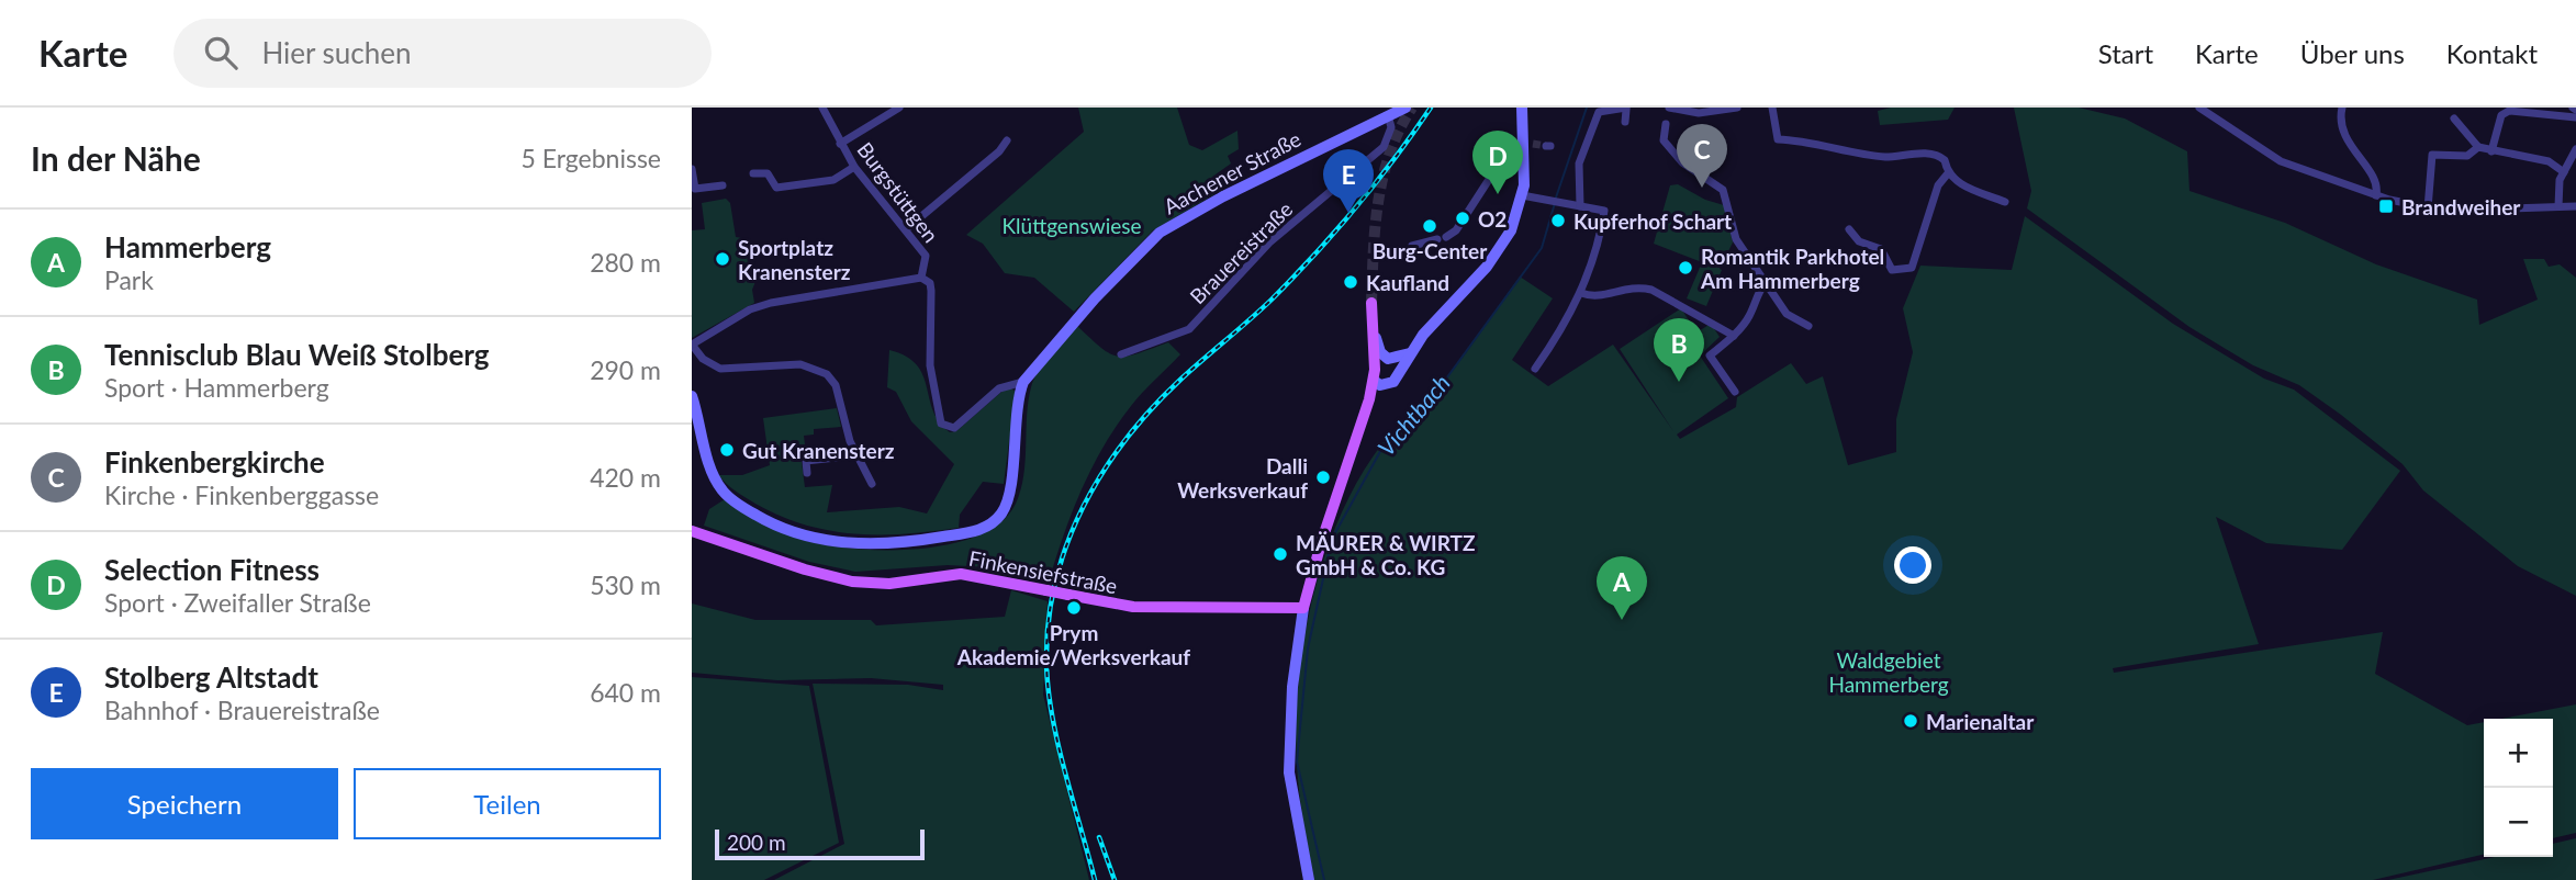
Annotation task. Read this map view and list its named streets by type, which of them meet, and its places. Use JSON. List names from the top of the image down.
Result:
{
  "streets": {
    "main road": ["Finkensiefstraße"],
    "street": ["Aachener Straße", "Burgstüttgen", "Brauereistraße"]
  },
  "crossings": [
    ["Aachener Straße", "Burgstüttgen"],
    ["Aachener Straße", "Brauereistraße"]
  ],
  "water": ["Vichtbach"],
  "parks": ["Klüttgenswiese", "Waldgebiet Hammerberg"],
  "places": {
    "transit": ["Brandweiher"],
    "other": [
      "O2",
      "Kupferhof Schart",
      "Burg-Center",
      "Sportplatz Kranensterz",
      "Romantik Parkhotel Am Hammerberg",
      "Kaufland",
      "Gut Kranensterz",
      "Dalli Werksverkauf",
      "MÄURER & WIRTZ GmbH & Co. KG",
      "Prym Akademie/Werksverkauf",
      "Marienaltar"
    ]
  },
  "scale_bar": "200 m",
  "page": {
    "header": "Karte",
    "search": "Hier suchen",
    "nav": [
      "Start",
      "Karte",
      "Über uns",
      "Kontakt"
    ],
    "heading": ["In der Nähe", "5 Ergebnisse"],
    "pins": [
      "C",
      "D",
      "E",
      "B",
      "A"
    ],
    "list": [
      {
        "mark": "A",
        "name": "Hammerberg",
        "note": "Park",
        "value": "280 m"
      },
      {
        "mark": "B",
        "name": "Tennisclub Blau Weiß Stolberg",
        "note": "Sport · Hammerberg",
        "value": "290 m"
      },
      {
        "mark": "C",
        "name": "Finkenbergkirche",
        "note": "Kirche · Finkenberggasse",
        "value": "420 m"
      },
      {
        "mark": "D",
        "name": "Selection Fitness",
        "note": "Sport · Zweifaller Straße",
        "value": "530 m"
      },
      {
        "mark": "E",
        "name": "Stolberg Altstadt",
        "note": "Bahnhof · Brauereistraße",
        "value": "640 m"
      }
    ],
    "map_buttons": ["+", "−"],
    "buttons": ["Speichern", "Teilen"],
    "scale": "200 m"
  }
}
